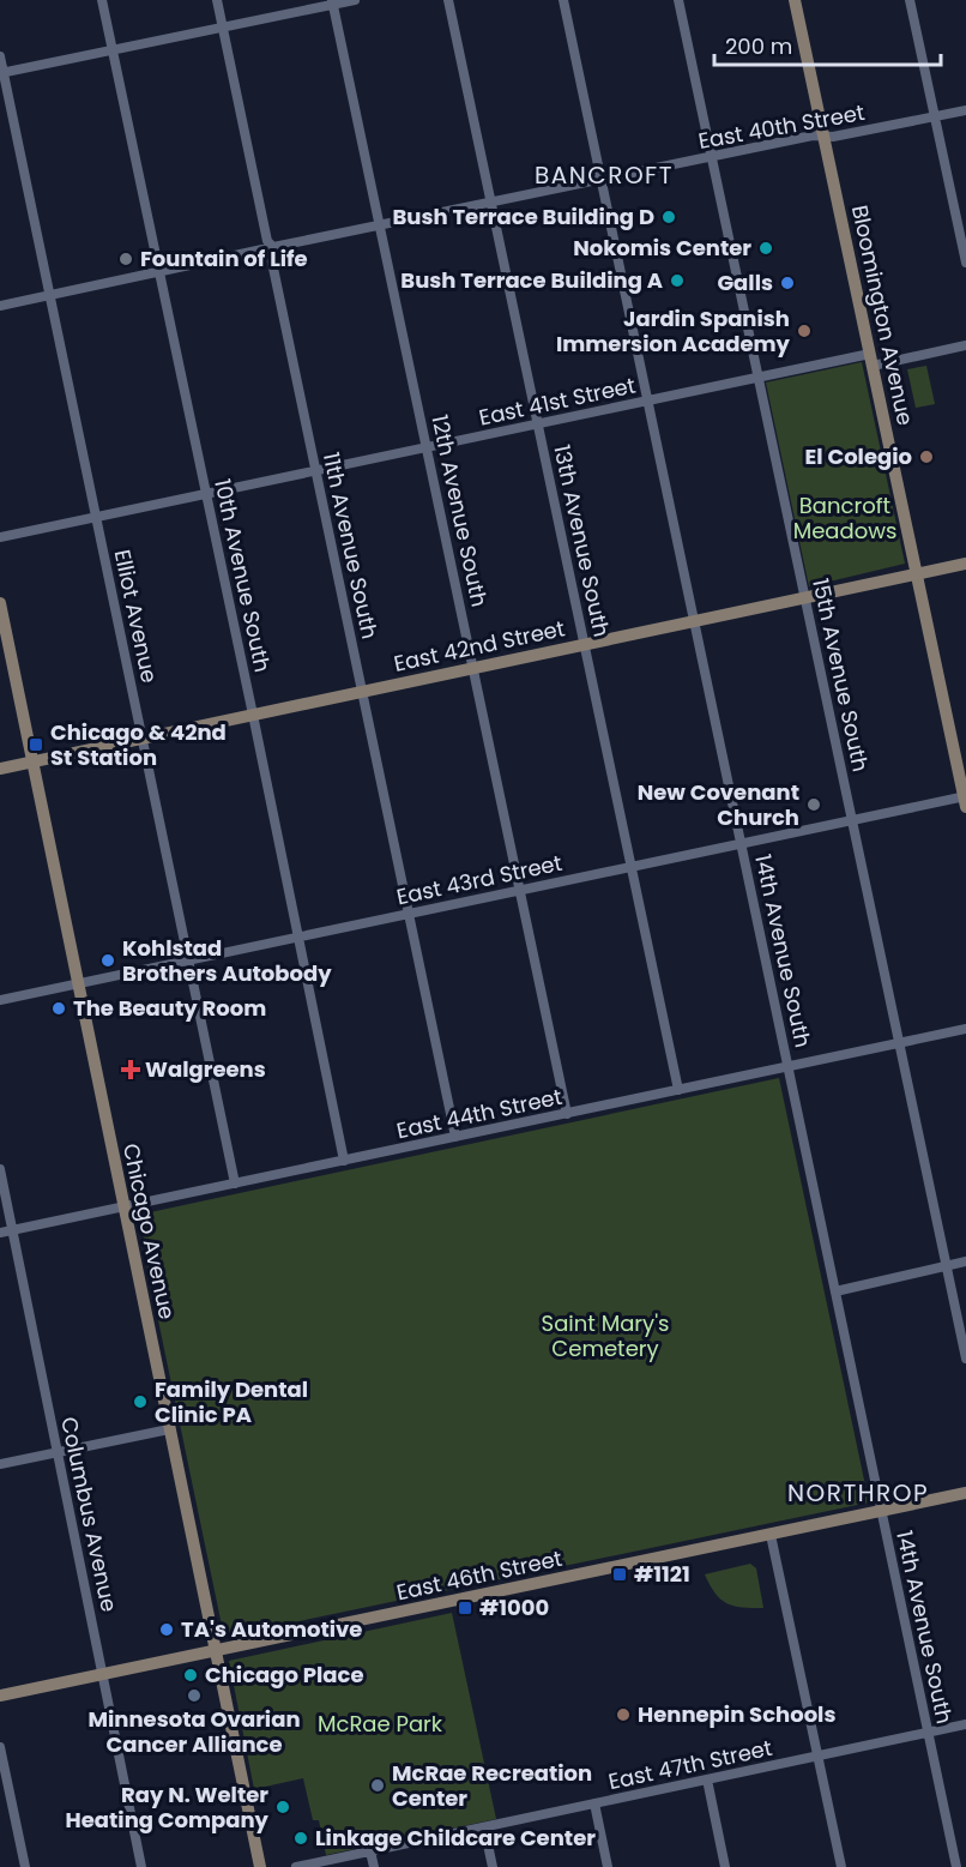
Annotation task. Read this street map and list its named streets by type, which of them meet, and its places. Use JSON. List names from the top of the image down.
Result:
{
  "streets": {
    "street": [
      "East 40th Street",
      "Bloomington Avenue",
      "East 41st Street",
      "12th Avenue South",
      "13th Avenue South",
      "11th Avenue South",
      "10th Avenue South",
      "Elliot Avenue",
      "East 42nd Street",
      "15th Avenue South",
      "East 43rd Street",
      "14th Avenue South",
      "East 44th Street",
      "Chicago Avenue",
      "Columbus Avenue",
      "East 46th Street",
      "East 47th Street"
    ]
  },
  "crossings": [
    ["East 40th Street", "Bloomington Avenue"],
    ["East 40th Street", "12th Avenue South"],
    ["East 40th Street", "13th Avenue South"],
    ["East 40th Street", "15th Avenue South"],
    ["East 40th Street", "14th Avenue South"],
    ["Bloomington Avenue", "East 41st Street"],
    ["Bloomington Avenue", "East 42nd Street"],
    ["Bloomington Avenue", "East 43rd Street"],
    ["East 41st Street", "12th Avenue South"],
    ["East 41st Street", "13th Avenue South"],
    ["East 41st Street", "11th Avenue South"],
    ["East 41st Street", "10th Avenue South"],
    ["East 41st Street", "Elliot Avenue"],
    ["East 41st Street", "15th Avenue South"],
    ["East 41st Street", "14th Avenue South"],
    ["12th Avenue South", "East 42nd Street"],
    ["12th Avenue South", "East 43rd Street"],
    ["12th Avenue South", "East 44th Street"],
    ["13th Avenue South", "East 42nd Street"],
    ["13th Avenue South", "East 43rd Street"],
    ["13th Avenue South", "East 44th Street"],
    ["11th Avenue South", "10th Avenue South"],
    ["11th Avenue South", "East 42nd Street"],
    ["11th Avenue South", "East 43rd Street"],
    ["11th Avenue South", "East 44th Street"],
    ["10th Avenue South", "East 42nd Street"],
    ["10th Avenue South", "East 43rd Street"],
    ["10th Avenue South", "East 44th Street"],
    ["Elliot Avenue", "East 42nd Street"],
    ["Elliot Avenue", "East 43rd Street"],
    ["Elliot Avenue", "East 44th Street"],
    ["East 42nd Street", "15th Avenue South"],
    ["East 42nd Street", "14th Avenue South"],
    ["East 42nd Street", "Chicago Avenue"],
    ["15th Avenue South", "East 43rd Street"],
    ["15th Avenue South", "East 44th Street"],
    ["East 43rd Street", "14th Avenue South"],
    ["East 43rd Street", "Chicago Avenue"],
    ["14th Avenue South", "East 44th Street"],
    ["14th Avenue South", "East 46th Street"],
    ["14th Avenue South", "East 47th Street"],
    ["East 44th Street", "Chicago Avenue"],
    ["East 44th Street", "Columbus Avenue"],
    ["Chicago Avenue", "East 46th Street"],
    ["Columbus Avenue", "East 46th Street"]
  ],
  "districts": ["BANCROFT", "NORTHROP"],
  "parks": ["Bancroft Meadows", "Saint Mary's Cemetery", "McRae Park"],
  "places": {
    "other": [
      "Bush Terrace Building D",
      "Nokomis Center",
      "Fountain of Life",
      "Bush Terrace Building A",
      "Galls",
      "Jardin Spanish Immersion Academy",
      "El Colegio",
      "New Covenant Church",
      "Kohlstad Brothers Autobody",
      "The Beauty Room",
      "Family Dental Clinic PA",
      "TA's Automotive",
      "Chicago Place",
      "Minnesota Ovarian Cancer Alliance",
      "Hennepin Schools",
      "McRae Recreation Center",
      "Ray N. Welter Heating Company",
      "Linkage Childcare Center"
    ],
    "transit": ["Chicago & 42nd St Station", "#1121", "#1000"],
    "health": ["Walgreens"]
  },
  "scale_bar": "200 m"
}
